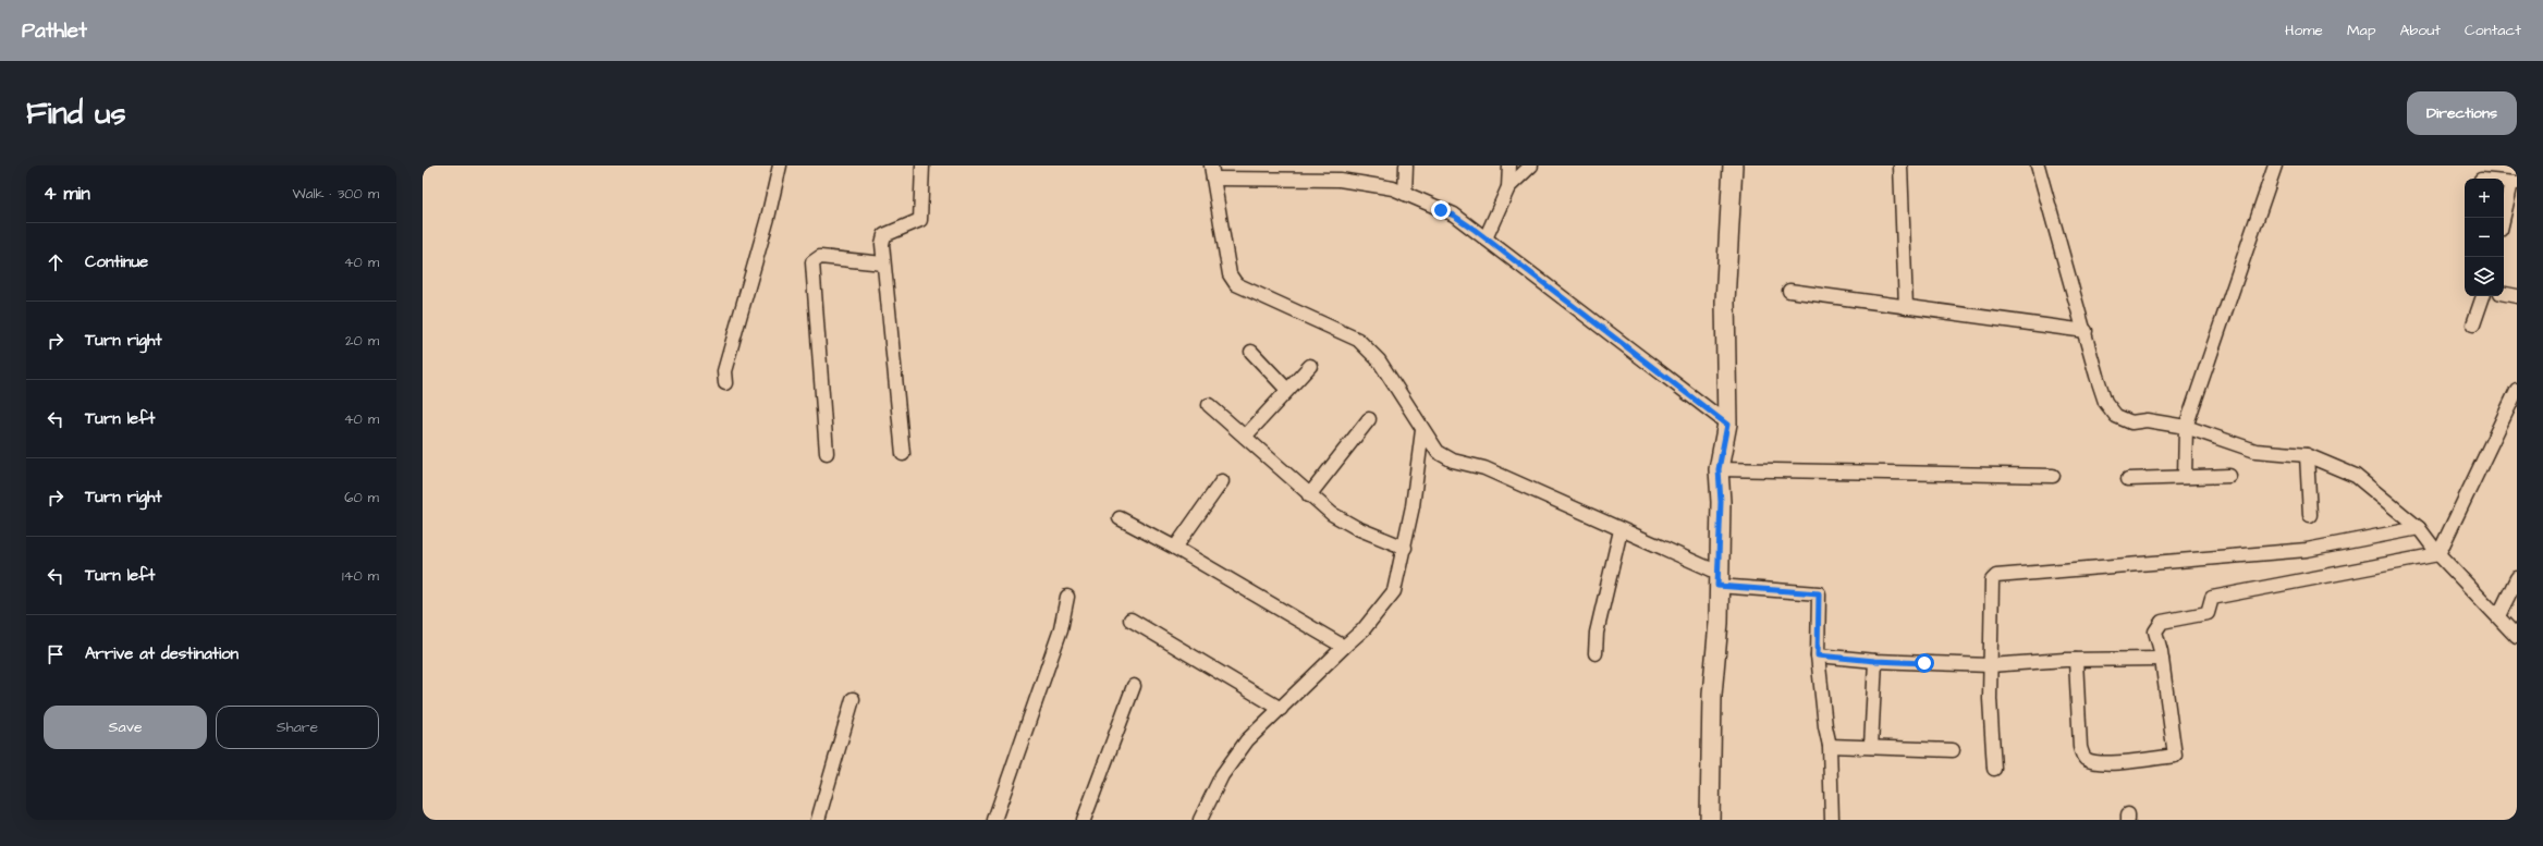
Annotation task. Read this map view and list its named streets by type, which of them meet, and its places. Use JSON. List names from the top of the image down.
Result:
{
  "page": {
    "header": "Pathlet",
    "nav": [
      "Home",
      "Map",
      "About",
      "Contact"
    ],
    "buttons": [
      "Directions",
      ["Save", "Share"]
    ],
    "title": "Find us",
    "heading": ["4 min", "Walk · 300 m"],
    "map_buttons": ["+", "−"],
    "list": [
      ["Continue", "40 m"],
      ["Turn right", "20 m"],
      ["Turn left", "40 m"],
      ["Turn right", "60 m"],
      ["Turn left", "140 m"],
      "Arrive at destination"
    ]
  }
}
